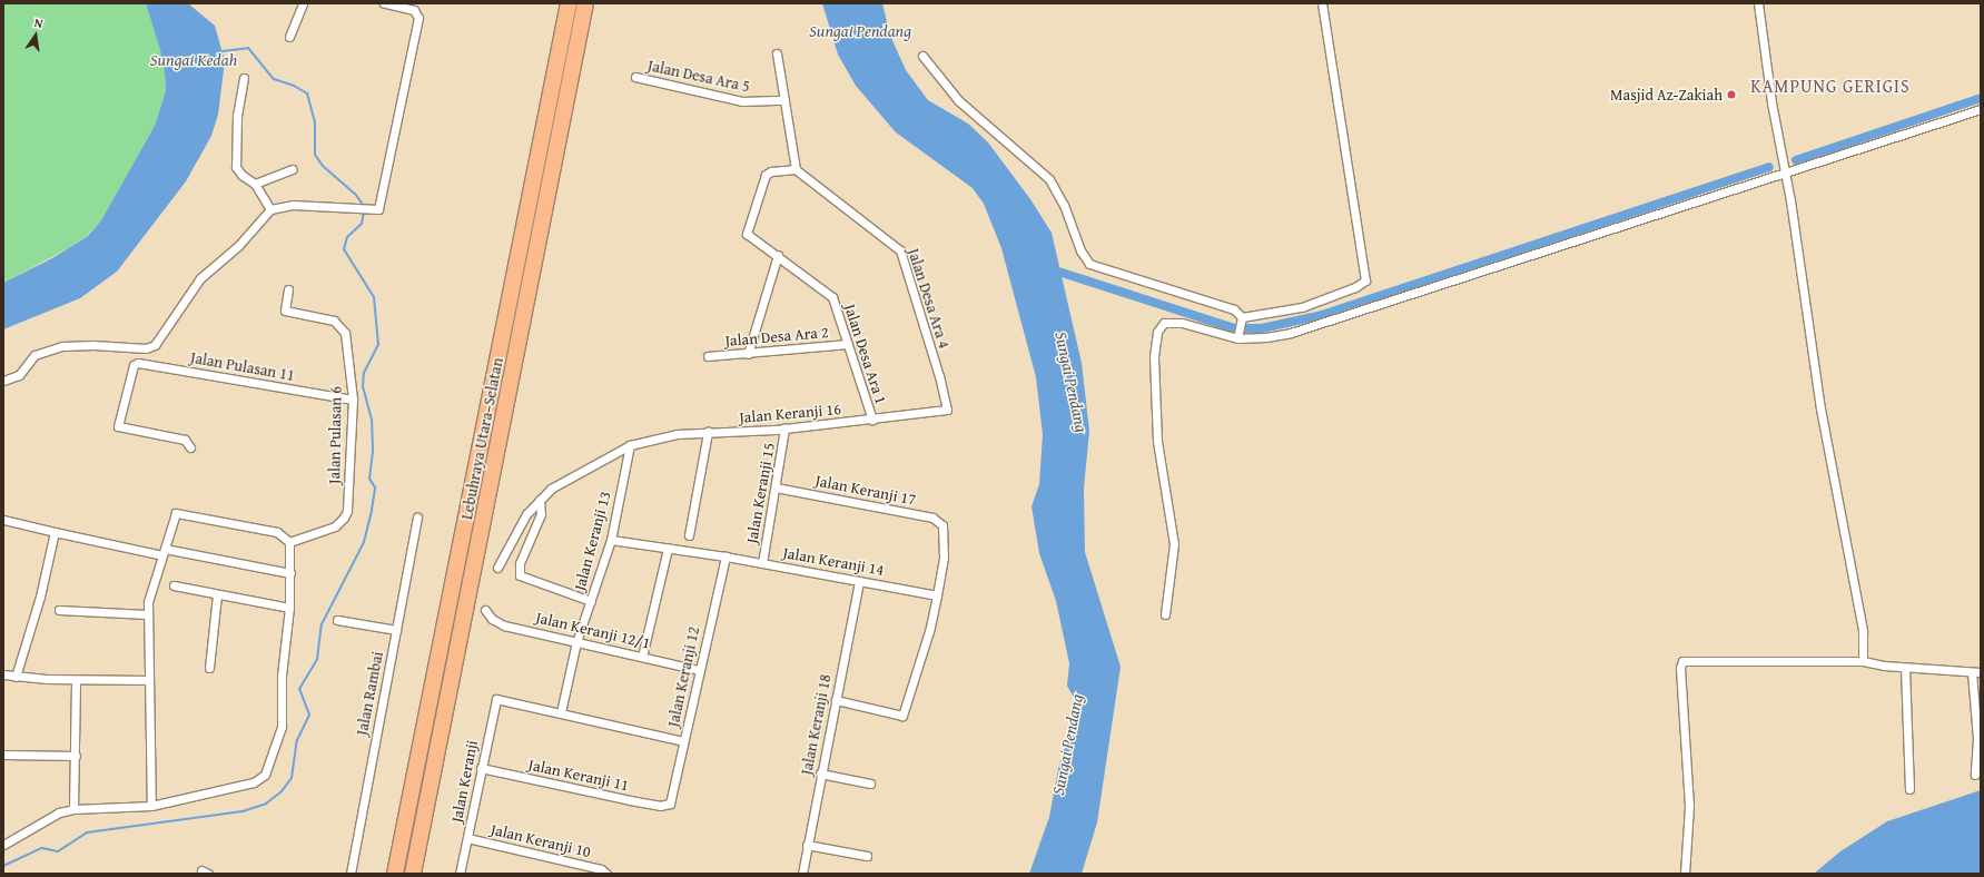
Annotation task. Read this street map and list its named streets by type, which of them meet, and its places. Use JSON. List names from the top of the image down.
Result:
{
  "streets": {
    "highway": ["Lebuhraya Utara–Selatan"],
    "street": [
      "Jalan Desa Ara 5",
      "Jalan Desa Ara 4",
      "Jalan Desa Ara 2",
      "Jalan Desa Ara 1",
      "Jalan Pulasan 11",
      "Jalan Keranji 16",
      "Jalan Pulasan 6",
      "Jalan Keranji 17",
      "Jalan Keranji 15",
      "Jalan Keranji 13",
      "Jalan Keranji 14",
      "Jalan Keranji 12/1",
      "Jalan Keranji 12",
      "Jalan Rambai",
      "Jalan Keranji 18",
      "Jalan Keranji 11",
      "Jalan Keranji",
      "Jalan Keranji 10"
    ]
  },
  "crossings": [
    ["Jalan Desa Ara 4", "Jalan Desa Ara 1"],
    ["Jalan Desa Ara 4", "Jalan Keranji 16"],
    ["Jalan Desa Ara 2", "Jalan Desa Ara 1"],
    ["Jalan Desa Ara 1", "Jalan Keranji 16"],
    ["Jalan Pulasan 11", "Jalan Pulasan 6"],
    ["Jalan Keranji 16", "Jalan Keranji 15"],
    ["Jalan Keranji 16", "Jalan Keranji 13"],
    ["Jalan Keranji 17", "Jalan Keranji 15"],
    ["Jalan Keranji 17", "Jalan Keranji 14"],
    ["Jalan Keranji 15", "Jalan Keranji 14"],
    ["Jalan Keranji 13", "Jalan Keranji 14"],
    ["Jalan Keranji 13", "Jalan Keranji 12/1"],
    ["Jalan Keranji 13", "Jalan Keranji"],
    ["Jalan Keranji 14", "Jalan Keranji 12"],
    ["Jalan Keranji 14", "Jalan Keranji 18"],
    ["Jalan Keranji 12/1", "Jalan Keranji 12"],
    ["Jalan Keranji 12", "Jalan Keranji 11"],
    ["Jalan Keranji 11", "Jalan Keranji"],
    ["Jalan Keranji", "Jalan Keranji 10"]
  ],
  "districts": ["KAMPUNG GERIGIS"],
  "water": ["Sungai Pendang", "Sungai Kedah"],
  "places": ["Masjid Az-Zakiah"],
  "north": "top"
}
